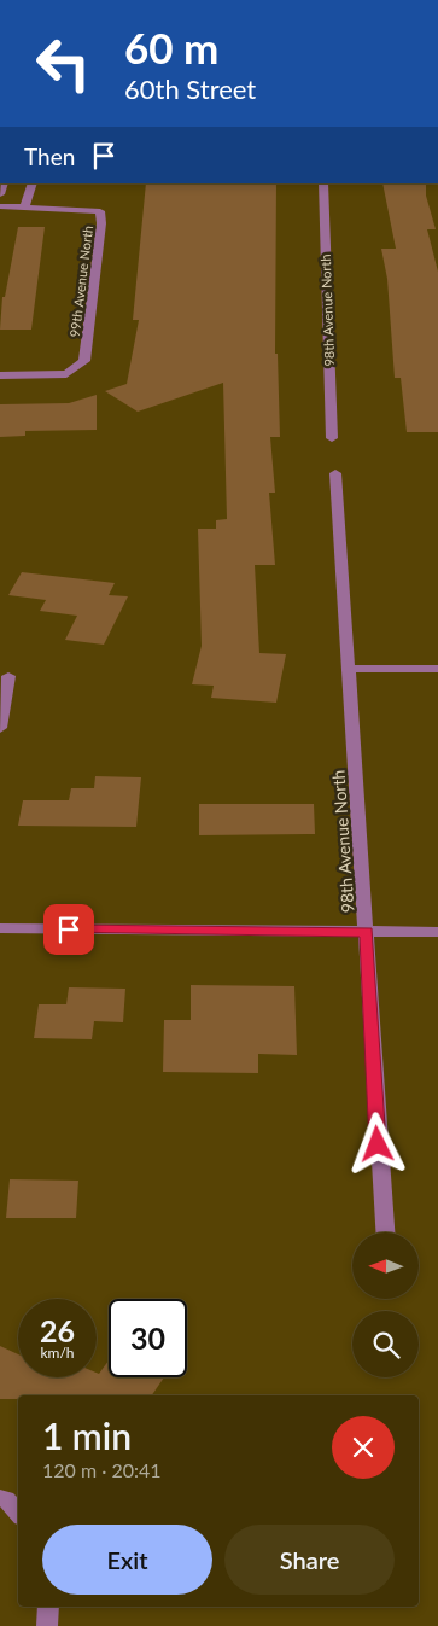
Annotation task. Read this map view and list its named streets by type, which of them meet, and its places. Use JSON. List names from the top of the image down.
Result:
{
  "streets": {
    "street": ["99th Avenue North", "98th Avenue North"]
  },
  "north": "left",
  "page": {
    "turn": ["60 m", "60th Street"],
    "then": "Then",
    "speed": "26 km/h",
    "limit": "30",
    "heading": ["1 min", "120 m · 20:41"],
    "buttons": ["Exit", "Share"]
  }
}
